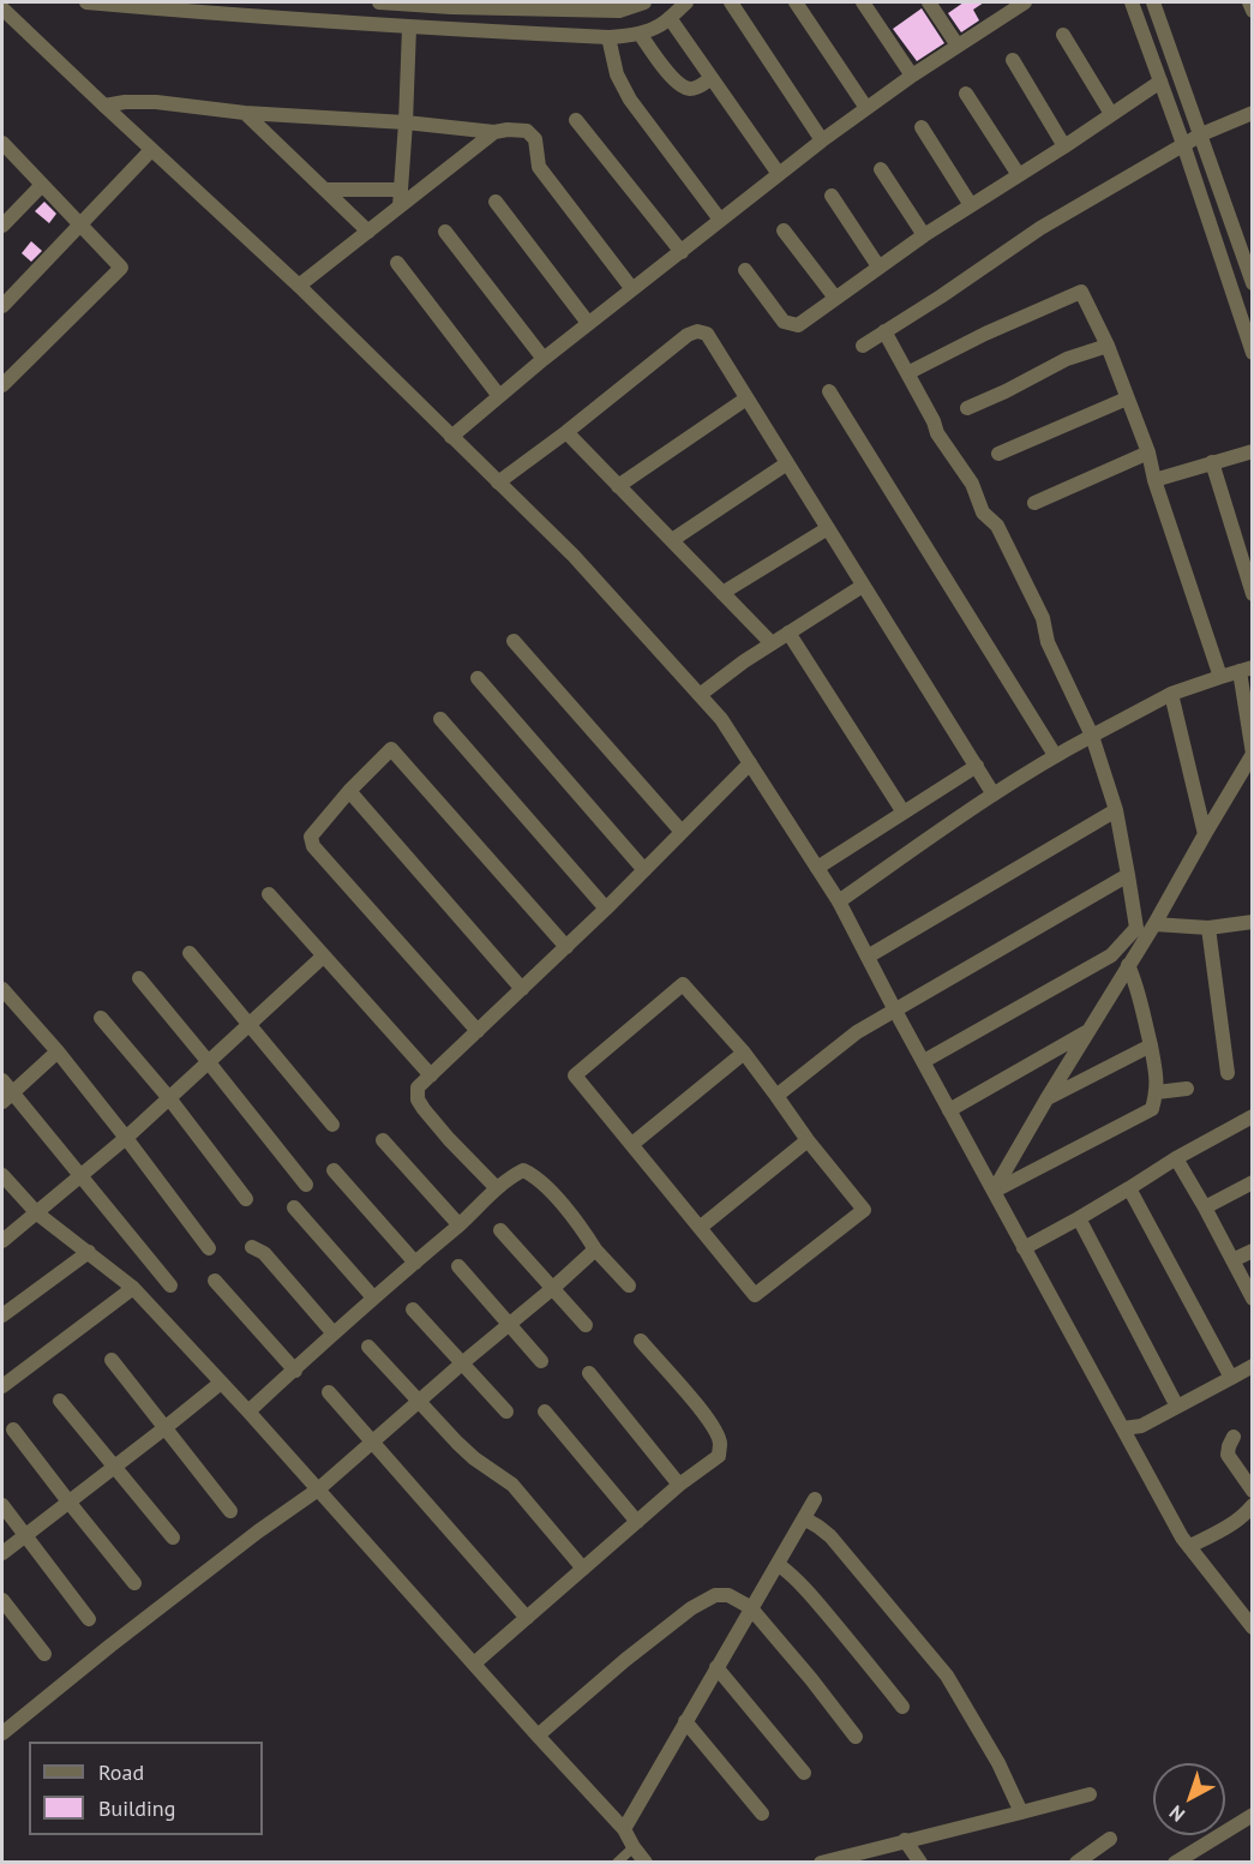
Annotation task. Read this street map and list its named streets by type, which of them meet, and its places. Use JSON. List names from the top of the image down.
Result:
{
  "legend": ["Road", "Building"],
  "north": "bottom left"
}
